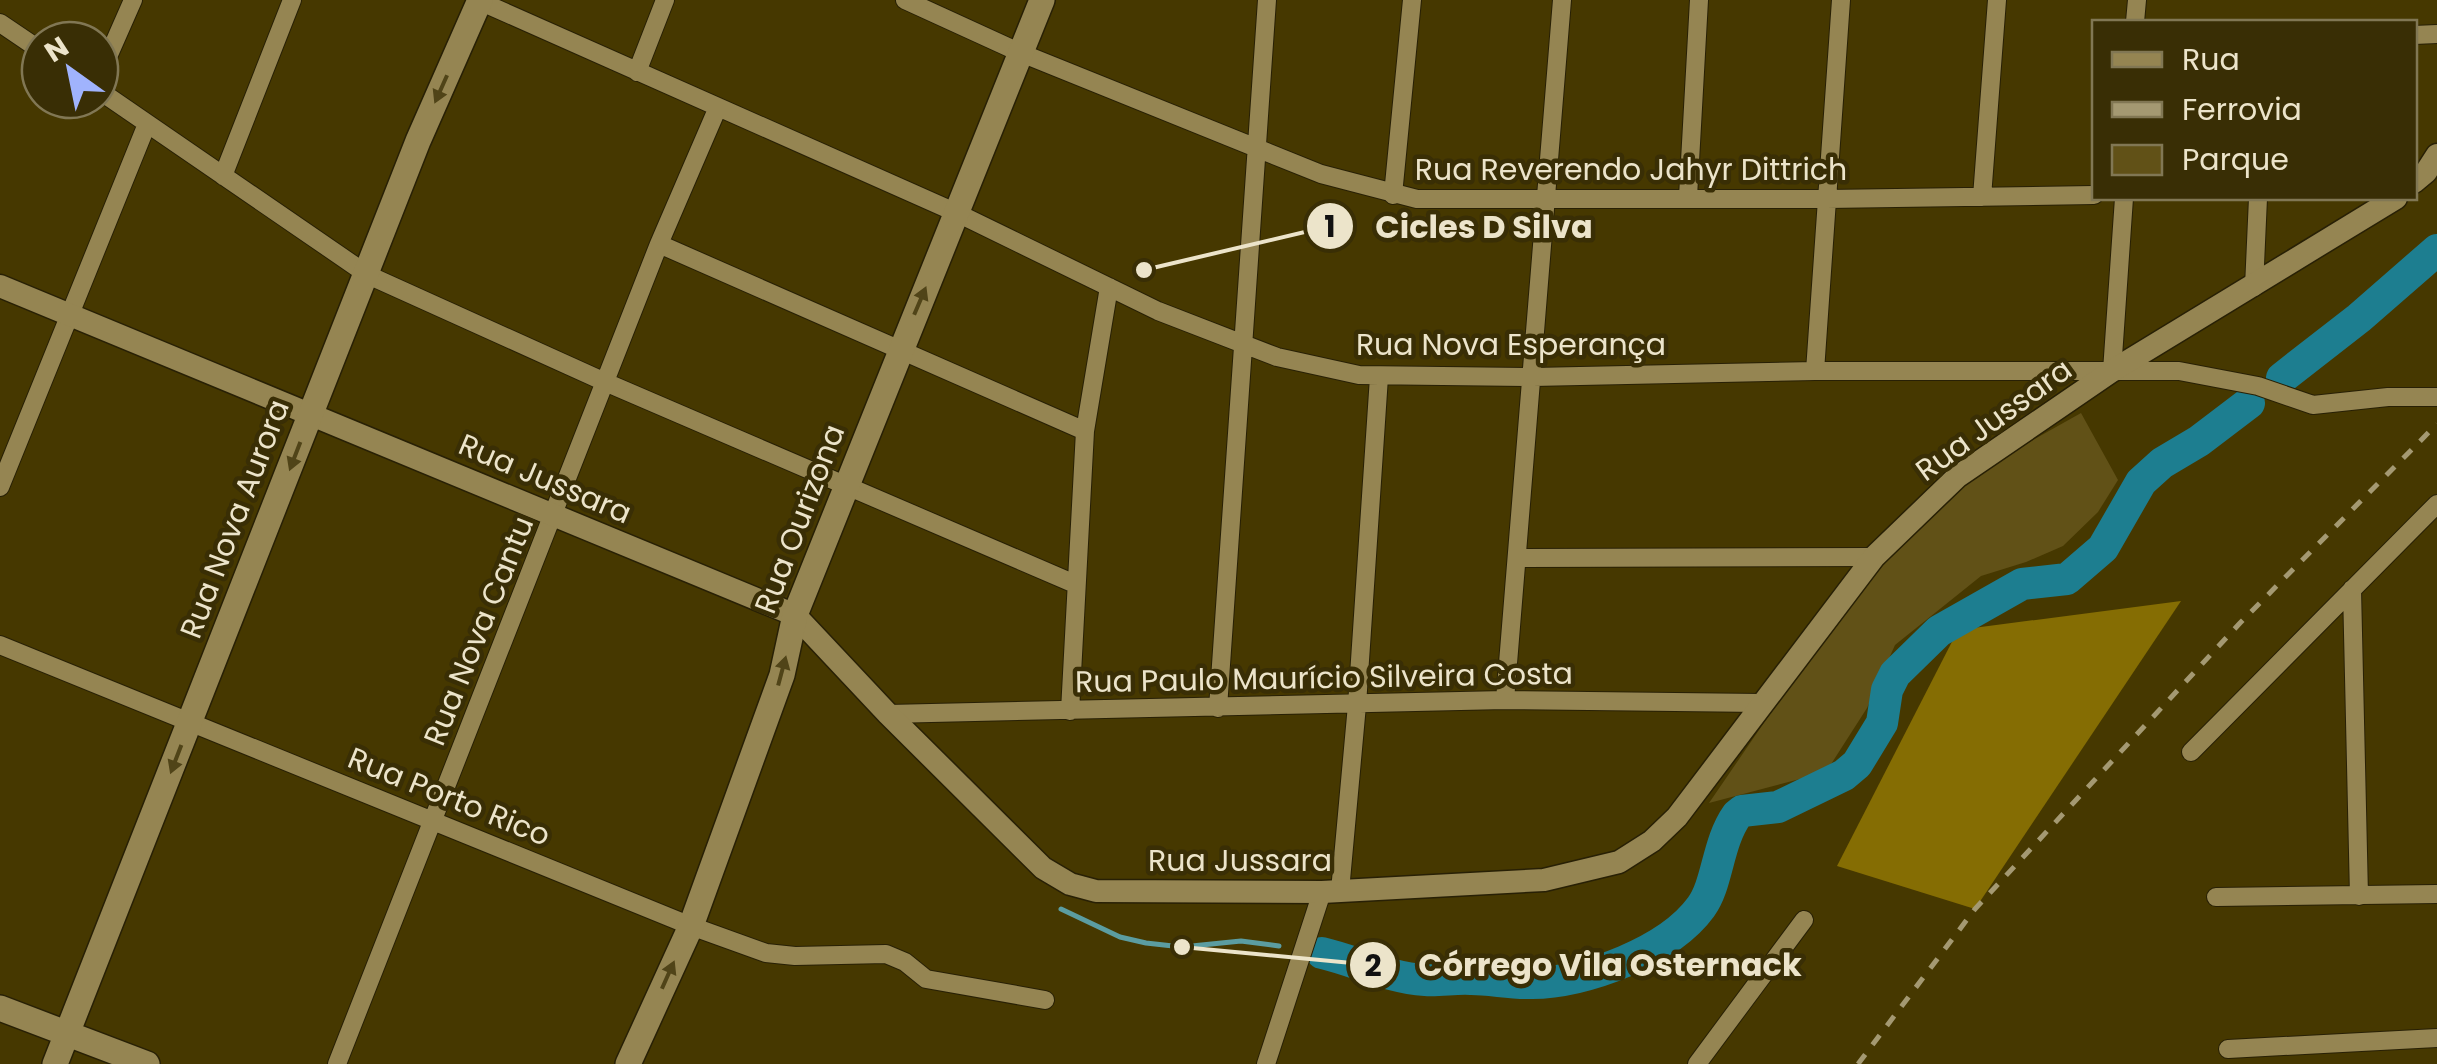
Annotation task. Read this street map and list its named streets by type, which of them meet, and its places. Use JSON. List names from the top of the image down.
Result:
{
  "streets": {
    "main road": ["Rua Nova Aurora", "Rua Ourizona"],
    "street": [
      "Rua Reverendo Jahyr Dittrich",
      "Rua Nova Esperança",
      "Rua Jussara",
      "Rua Nova Cantu",
      "Rua Paulo Maurício Silveira Costa",
      "Rua Porto Rico"
    ]
  },
  "crossings": [
    ["Rua Reverendo Jahyr Dittrich", "Rua Ourizona"],
    ["Rua Nova Esperança", "Rua Jussara"],
    ["Rua Nova Esperança", "Rua Nova Aurora"],
    ["Rua Nova Esperança", "Rua Ourizona"],
    ["Rua Nova Esperança", "Rua Nova Cantu"],
    ["Rua Jussara", "Rua Nova Aurora"],
    ["Rua Jussara", "Rua Ourizona"],
    ["Rua Jussara", "Rua Nova Cantu"],
    ["Rua Jussara", "Rua Paulo Maurício Silveira Costa"],
    ["Rua Nova Aurora", "Rua Porto Rico"],
    ["Rua Ourizona", "Rua Porto Rico"],
    ["Rua Nova Cantu", "Rua Porto Rico"]
  ],
  "one_way": ["Rua Nova Aurora", "Rua Ourizona"],
  "places": ["Cicles D Silva", "Córrego Vila Osternack"],
  "legend": ["Rua", "Ferrovia", "Parque"],
  "north": "top left"
}
